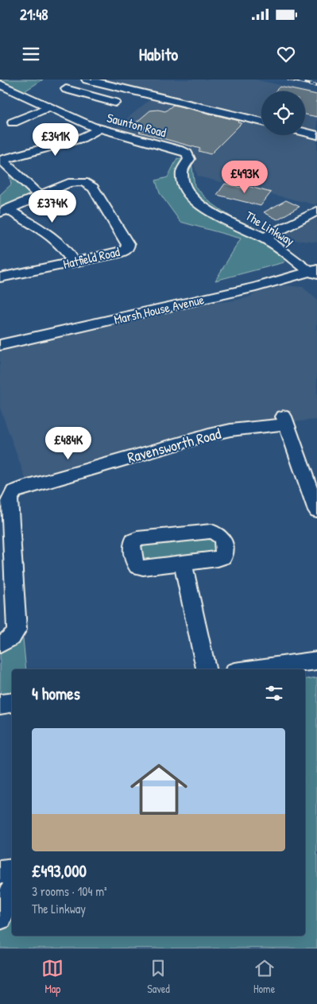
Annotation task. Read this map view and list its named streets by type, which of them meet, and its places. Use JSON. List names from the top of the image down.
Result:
{
  "streets": {
    "street": [
      "Saunton Road",
      "The Linkway",
      "Hatfield Road",
      "Marsh House Avenue",
      "Ravensworth Road"
    ]
  },
  "crossings": [
    ["Saunton Road", "The Linkway"],
    ["The Linkway", "Marsh House Avenue"]
  ],
  "page": {
    "status": "21:48",
    "header": "Habito",
    "price": [
      "£341K",
      "£493K",
      "£374K",
      "£484K"
    ],
    "heading": "4 homes",
    "list": [
      {
        "name": "£493,000",
        "note": "3 rooms · 104 m² · The Linkway"
      }
    ],
    "tabs": ["Map", "Saved", "Home"]
  }
}
